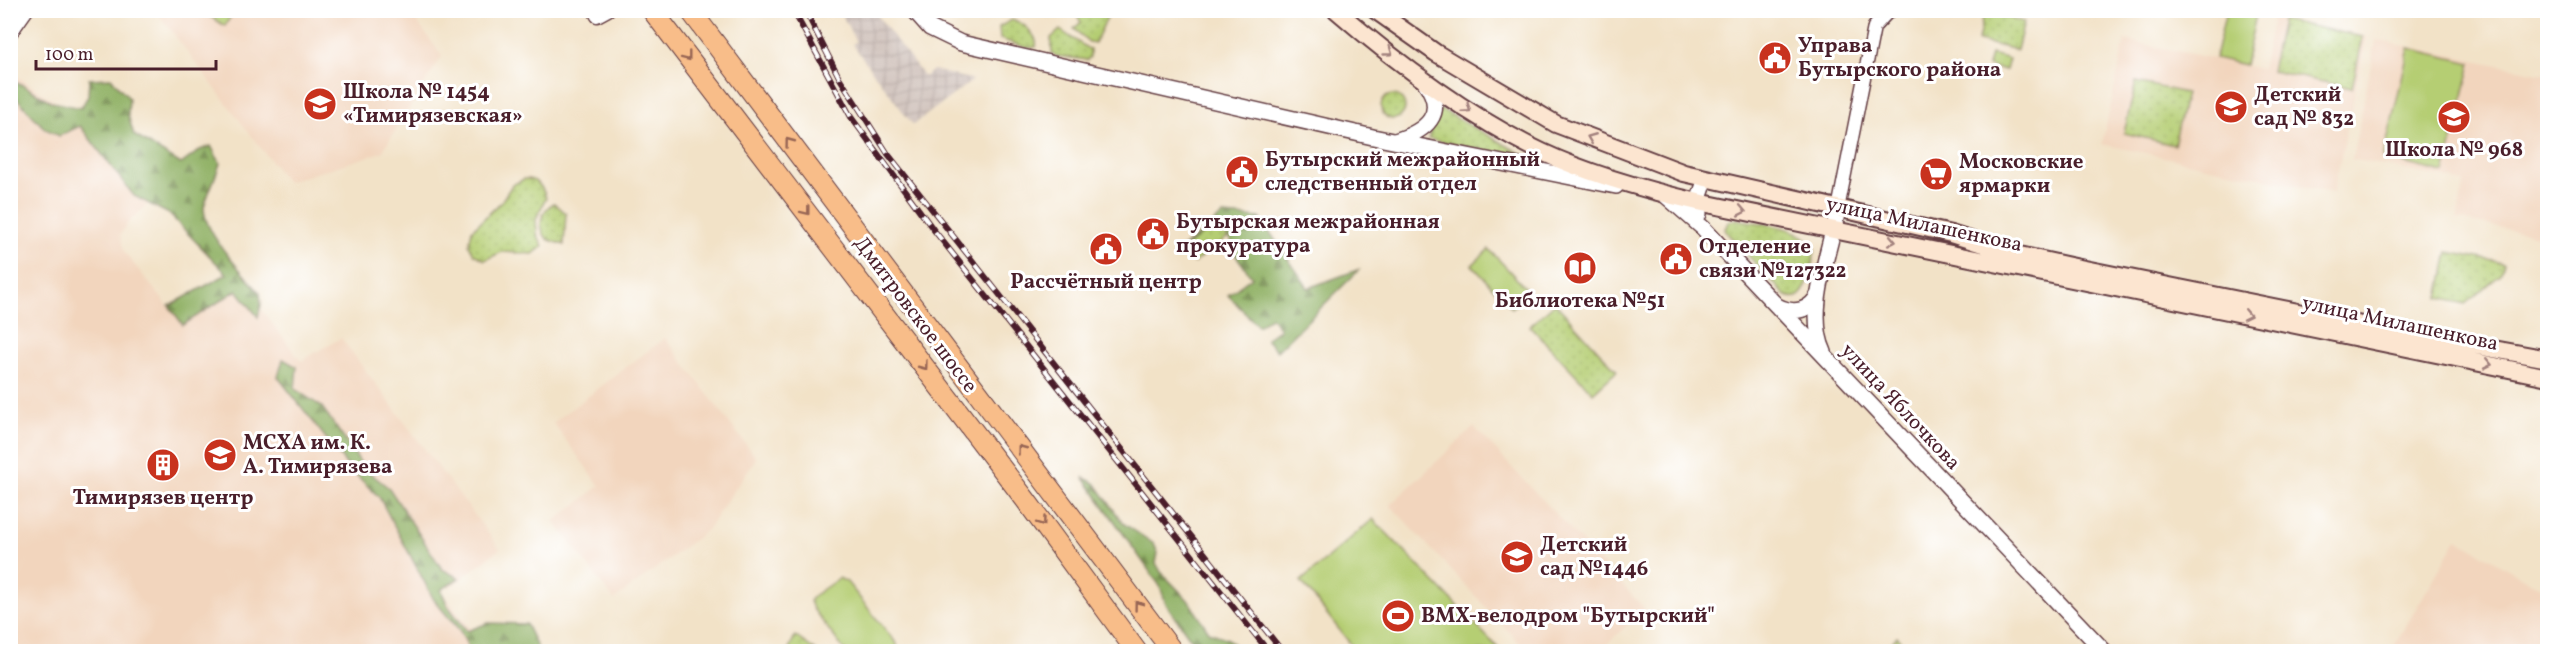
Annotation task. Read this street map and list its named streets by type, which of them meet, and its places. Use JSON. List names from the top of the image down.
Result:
{
  "streets": {
    "main road": ["улица Милашенкова", "Дмитровское шоссе"],
    "street": ["улица Яблочкова"]
  },
  "crossings": [
    ["улица Милашенкова", "улица Яблочкова"]
  ],
  "places": {
    "public building": [
      "Управа Бутырского района",
      "Бутырский межрайонный следственный отдел",
      "Бутырская межрайонная прокуратура",
      "Рассчётный центр",
      "Отделение связи №127322"
    ],
    "school or university": [
      "Школа № 1454 «Тимирязевская»",
      "Детский сад № 832",
      "Школа № 968",
      "МСХА им. К. А. Тимирязева",
      "Детский сад №1446"
    ],
    "supermarket": ["Московские ярмарки"],
    "library": ["Библиотека №51"],
    "building": ["Тимирязев центр"],
    "sports": ["BMX-велодром \"Бутырский\""]
  },
  "scale_bar": "100 m"
}
